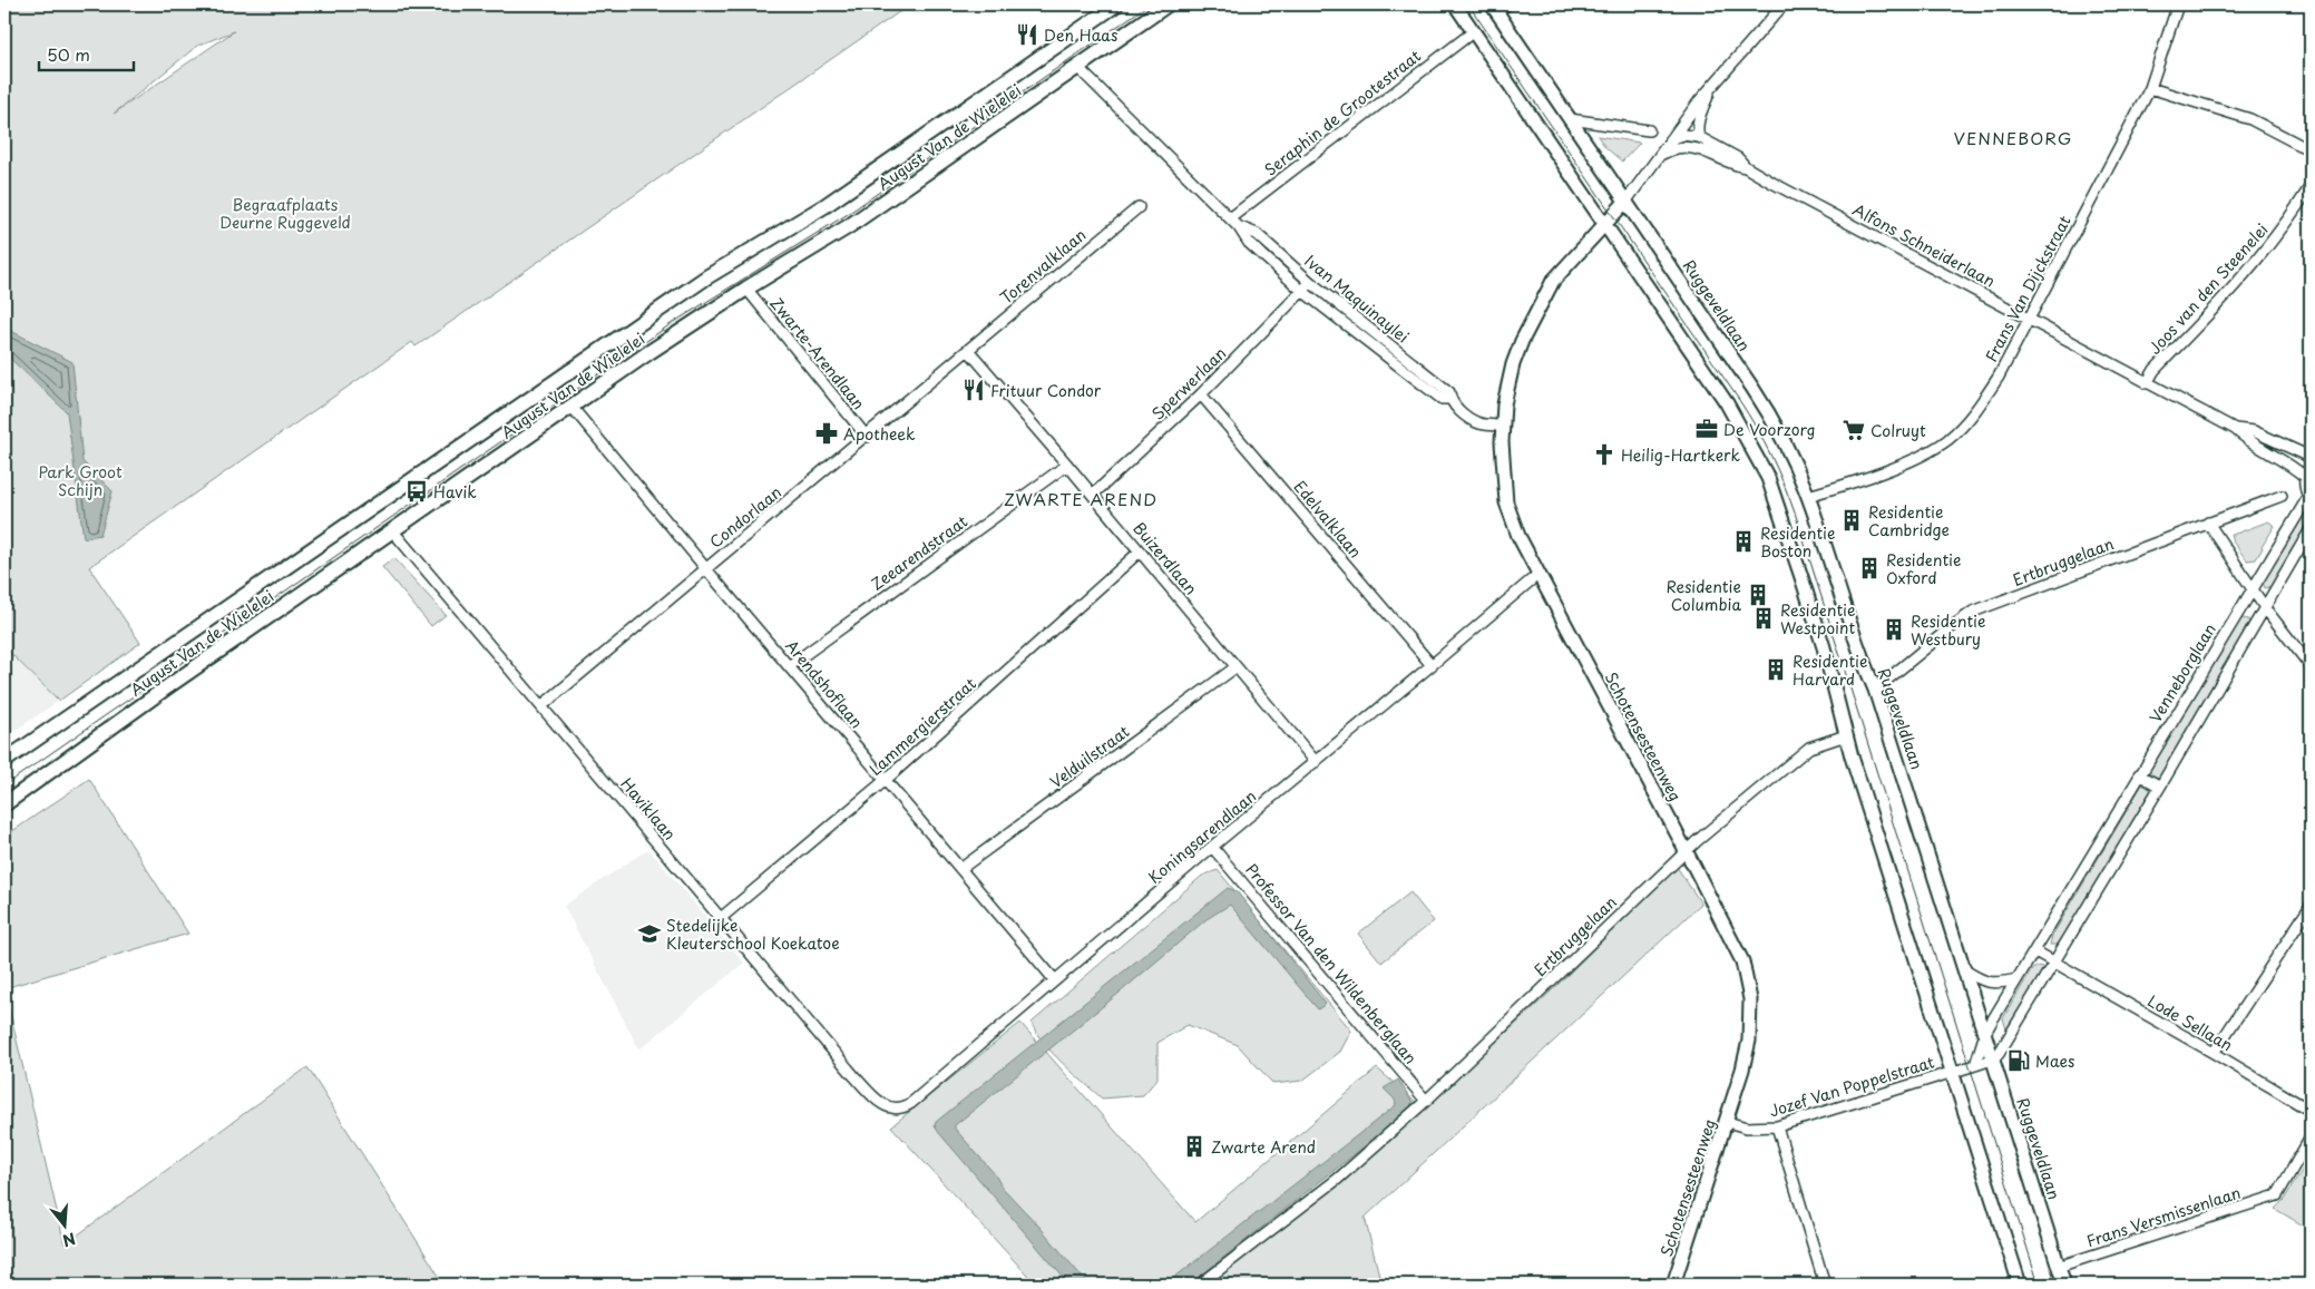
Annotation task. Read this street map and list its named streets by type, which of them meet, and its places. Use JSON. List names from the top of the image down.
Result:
{
  "streets": {
    "main road": ["August Van de Wielelei"],
    "street": [
      "Seraphin de Grootestraat",
      "Alfons Schneiderlaan",
      "Torenvalklaan",
      "Frans Van Dijckstraat",
      "Joos van den Steenelei",
      "Ivan Maquinaylei",
      "Ruggeveldlaan",
      "Zwarte-Arendlaan",
      "Sperwerlaan",
      "Condorlaan",
      "Edelvalklaan",
      "Zeearendstraat",
      "Buizerdlaan",
      "Ertbruggelaan",
      "Venneborglaan",
      "Arendshoflaan",
      "Lammergierstraat",
      "Schotensesteenweg",
      "Velduilstraat",
      "Haviklaan",
      "Koningsarendlaan",
      "Professor Van den Wildenberglaan",
      "Lode Sellaan",
      "Jozef Van Poppelstraat",
      "Frans Versmissenlaan"
    ]
  },
  "crossings": [
    ["Seraphin de Grootestraat", "Ivan Maquinaylei"],
    ["August Van de Wielelei", "Ivan Maquinaylei"],
    ["August Van de Wielelei", "Zwarte-Arendlaan"],
    ["August Van de Wielelei", "Arendshoflaan"],
    ["August Van de Wielelei", "Haviklaan"],
    ["Alfons Schneiderlaan", "Frans Van Dijckstraat"],
    ["Alfons Schneiderlaan", "Joos van den Steenelei"],
    ["Alfons Schneiderlaan", "Venneborglaan"],
    ["Torenvalklaan", "Condorlaan"],
    ["Torenvalklaan", "Buizerdlaan"],
    ["Frans Van Dijckstraat", "Ruggeveldlaan"],
    ["Ivan Maquinaylei", "Sperwerlaan"],
    ["Ivan Maquinaylei", "Schotensesteenweg"],
    ["Ruggeveldlaan", "Ertbruggelaan"],
    ["Ruggeveldlaan", "Venneborglaan"],
    ["Ruggeveldlaan", "Frans Versmissenlaan"],
    ["Zwarte-Arendlaan", "Condorlaan"],
    ["Sperwerlaan", "Edelvalklaan"],
    ["Sperwerlaan", "Buizerdlaan"],
    ["Condorlaan", "Buizerdlaan"],
    ["Condorlaan", "Arendshoflaan"],
    ["Condorlaan", "Haviklaan"],
    ["Edelvalklaan", "Koningsarendlaan"],
    ["Zeearendstraat", "Buizerdlaan"],
    ["Zeearendstraat", "Arendshoflaan"],
    ["Buizerdlaan", "Lammergierstraat"],
    ["Buizerdlaan", "Velduilstraat"],
    ["Buizerdlaan", "Koningsarendlaan"],
    ["Ertbruggelaan", "Schotensesteenweg"],
    ["Ertbruggelaan", "Professor Van den Wildenberglaan"],
    ["Arendshoflaan", "Lammergierstraat"],
    ["Arendshoflaan", "Velduilstraat"],
    ["Arendshoflaan", "Koningsarendlaan"],
    ["Lammergierstraat", "Haviklaan"],
    ["Schotensesteenweg", "Koningsarendlaan"],
    ["Schotensesteenweg", "Jozef Van Poppelstraat"],
    ["Haviklaan", "Koningsarendlaan"],
    ["Koningsarendlaan", "Professor Van den Wildenberglaan"]
  ],
  "districts": ["VENNEBORG", "ZWARTE AREND"],
  "parks": ["Begraafplaats Deurne Ruggeveld", "Park Groot Schijn"],
  "places": {
    "restaurant": ["Den Haas", "Frituur Condor"],
    "office": ["De Voorzorg"],
    "supermarket": ["Colruyt"],
    "pharmacy": ["Apotheek"],
    "church": ["Heilig-Hartkerk"],
    "bus stop": ["Havik"],
    "building": [
      "Residentie Cambridge",
      "Residentie Boston",
      "Residentie Oxford",
      "Residentie Columbia",
      "Residentie Westpoint",
      "Residentie Westbury",
      "Residentie Harvard",
      "Zwarte Arend"
    ],
    "school or university": ["Stedelijke Kleuterschool Koekatoe"],
    "fuel station": ["Maes"]
  },
  "scale_bar": "50 m",
  "north": "bottom"
}
